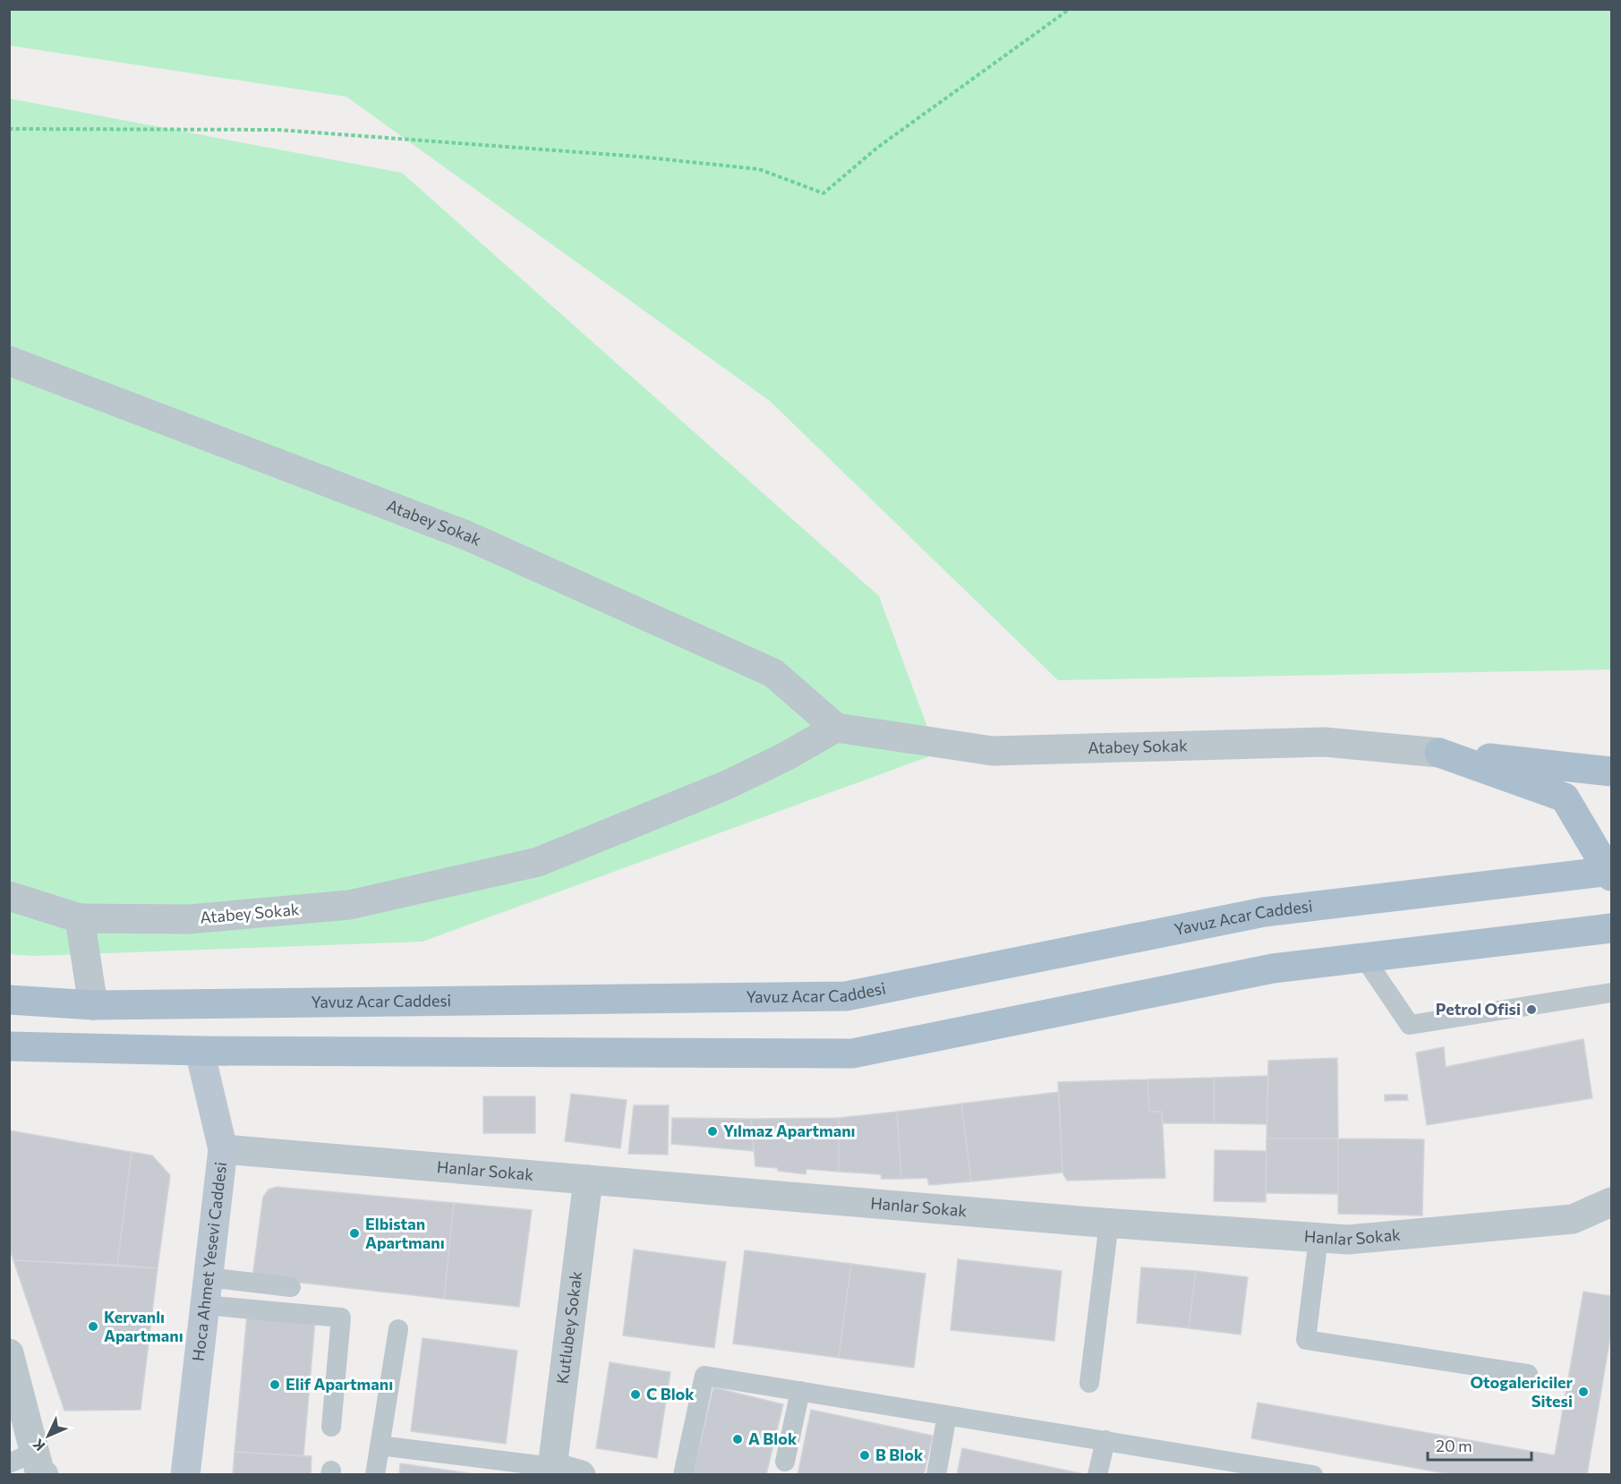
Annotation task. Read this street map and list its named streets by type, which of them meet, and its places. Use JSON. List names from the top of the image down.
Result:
{
  "streets": {
    "main road": ["Yavuz Acar Caddesi", "Hoca Ahmet Yesevi Caddesi"],
    "street": ["Atabey Sokak", "Hanlar Sokak", "Kutlubey Sokak"]
  },
  "crossings": [
    ["Hanlar Sokak", "Hoca Ahmet Yesevi Caddesi"],
    ["Hanlar Sokak", "Kutlubey Sokak"]
  ],
  "places": [
    "Petrol Ofisi",
    "Yılmaz Apartmanı",
    "Elbistan Apartmanı",
    "Kervanlı Apartmanı",
    "Elif Apartmanı",
    "Otogalericiler Sitesi",
    "C Blok",
    "A Blok",
    "B Blok"
  ],
  "scale_bar": "20 m",
  "north": "bottom left"
}
